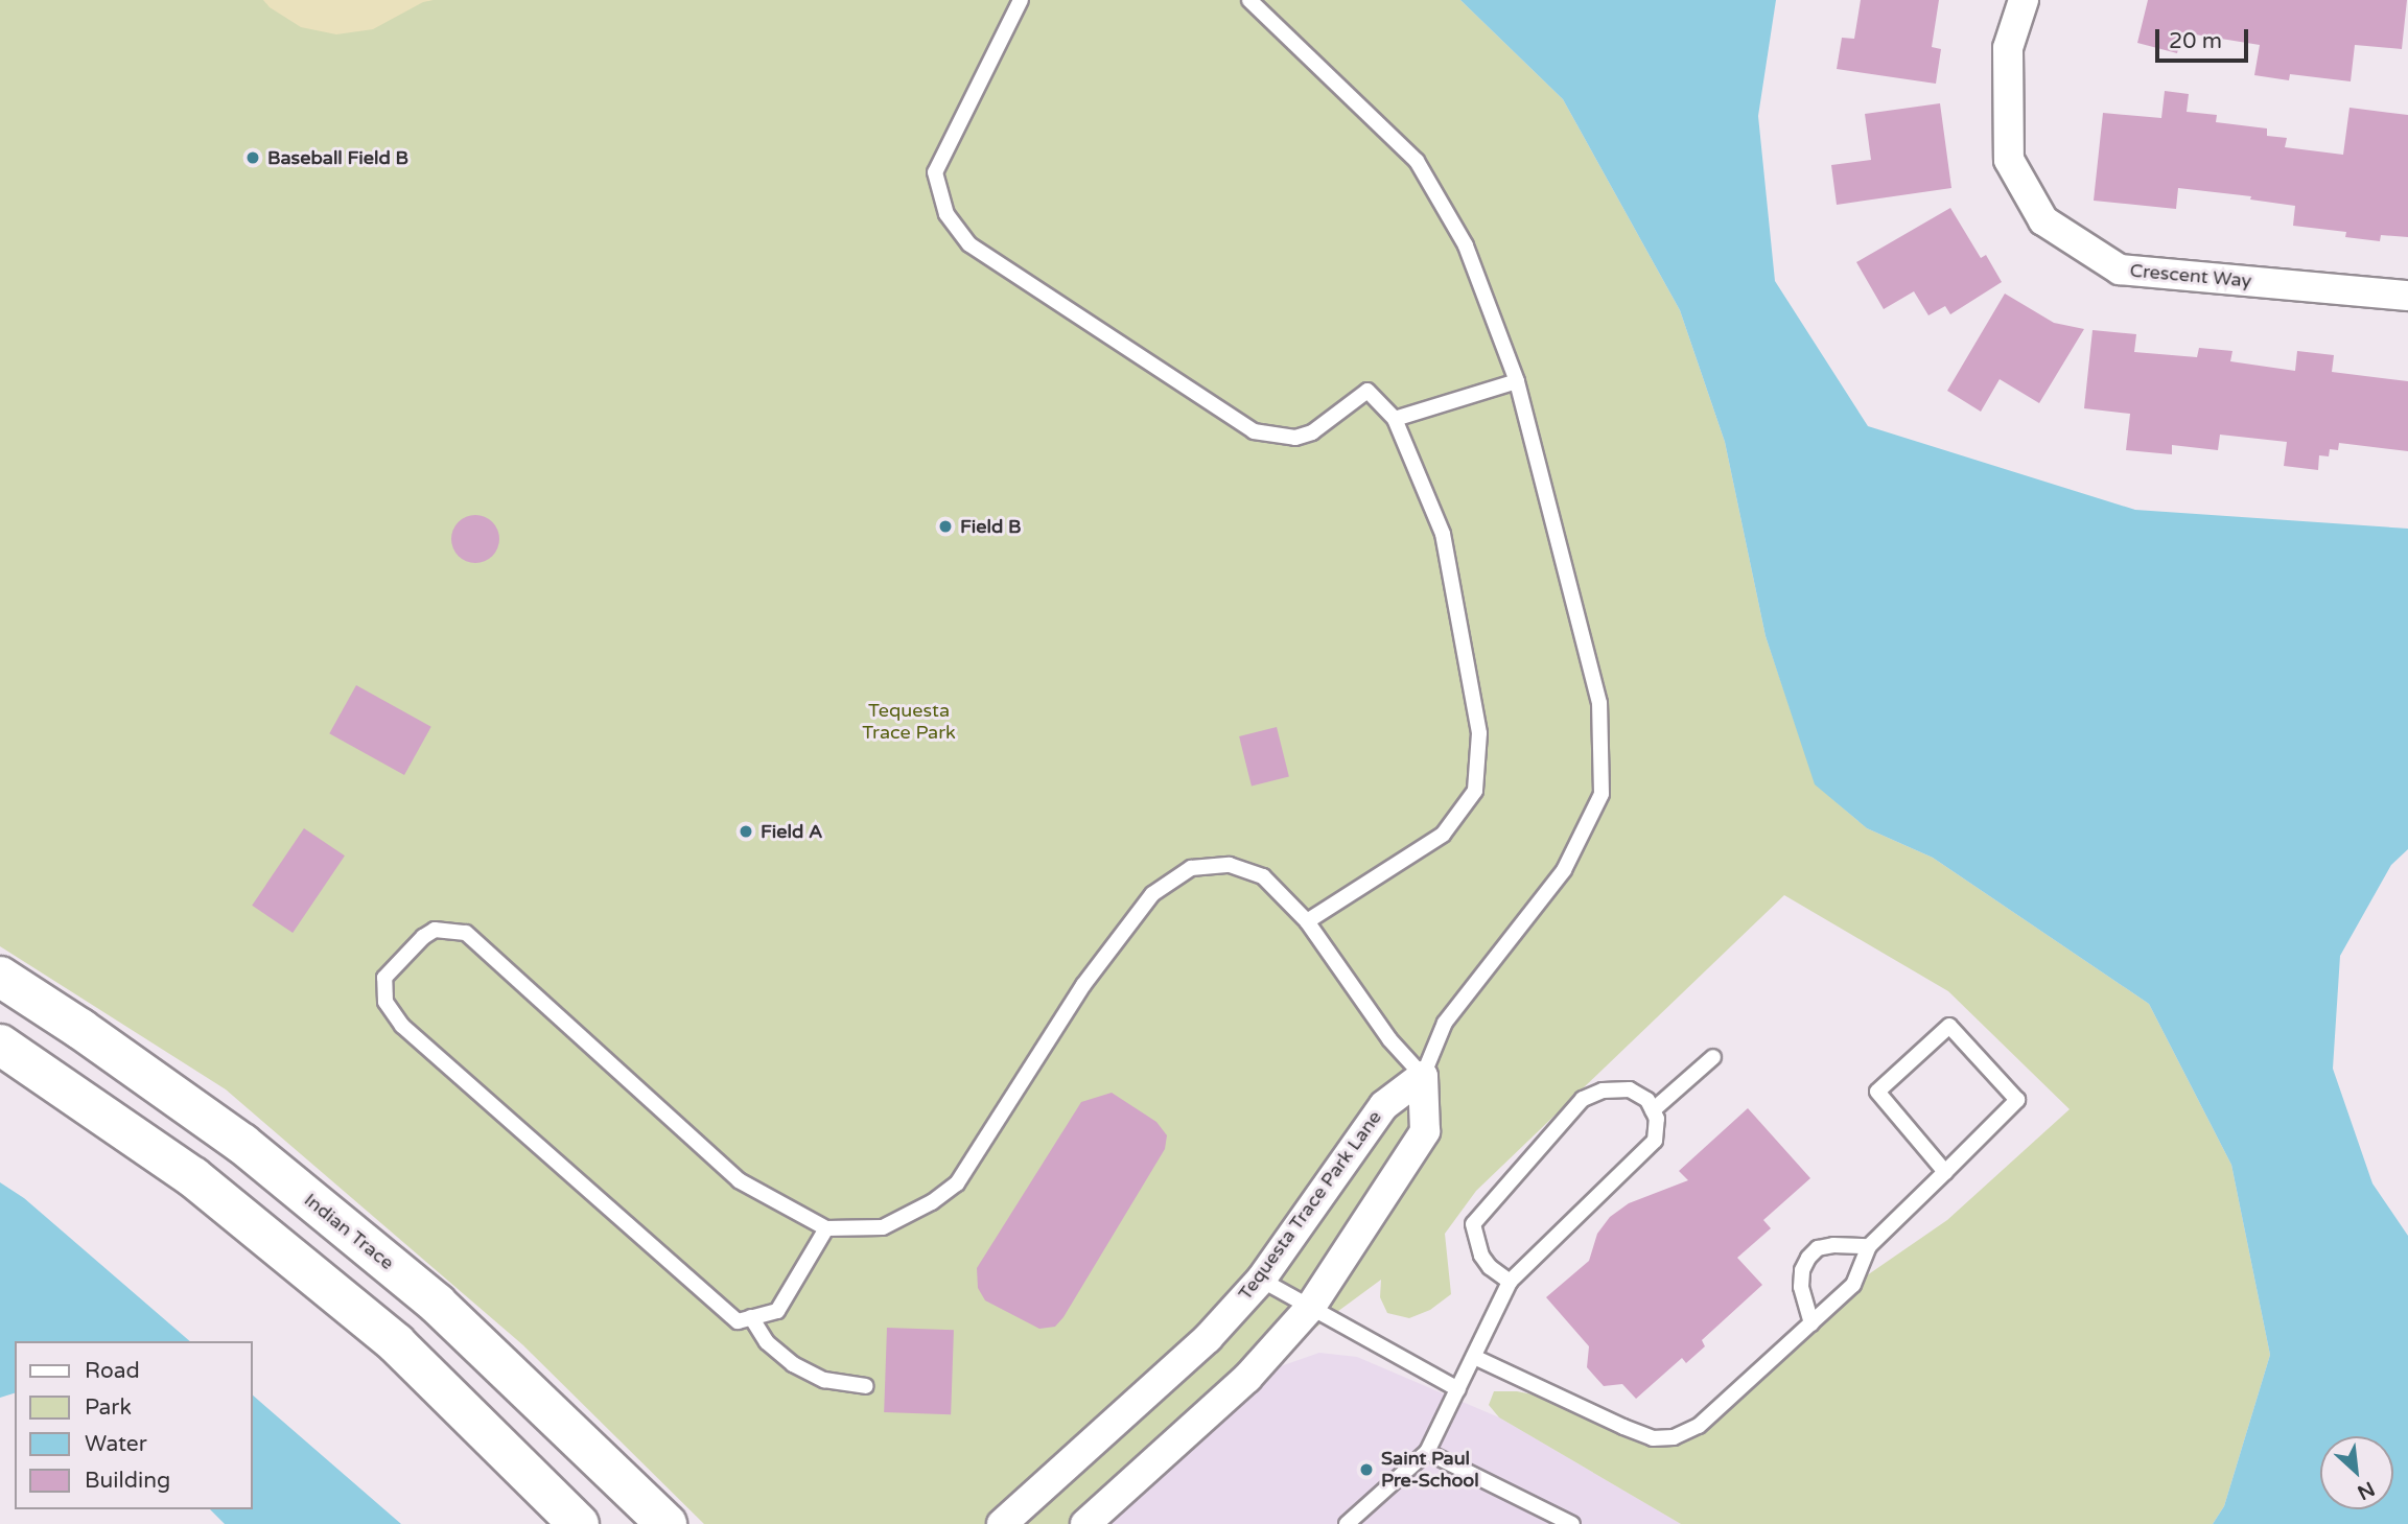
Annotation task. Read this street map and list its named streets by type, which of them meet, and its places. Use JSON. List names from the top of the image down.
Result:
{
  "streets": {
    "main road": ["Indian Trace"],
    "street": ["Crescent Way", "Tequesta Trace Park Lane"]
  },
  "parks": ["Tequesta Trace Park"],
  "places": [
    "Baseball Field B",
    "Field B",
    "Field A",
    "Saint Paul Pre-School"
  ],
  "legend": [
    "Road",
    "Park",
    "Water",
    "Building"
  ],
  "scale_bar": "20 m",
  "north": "bottom right"
}
